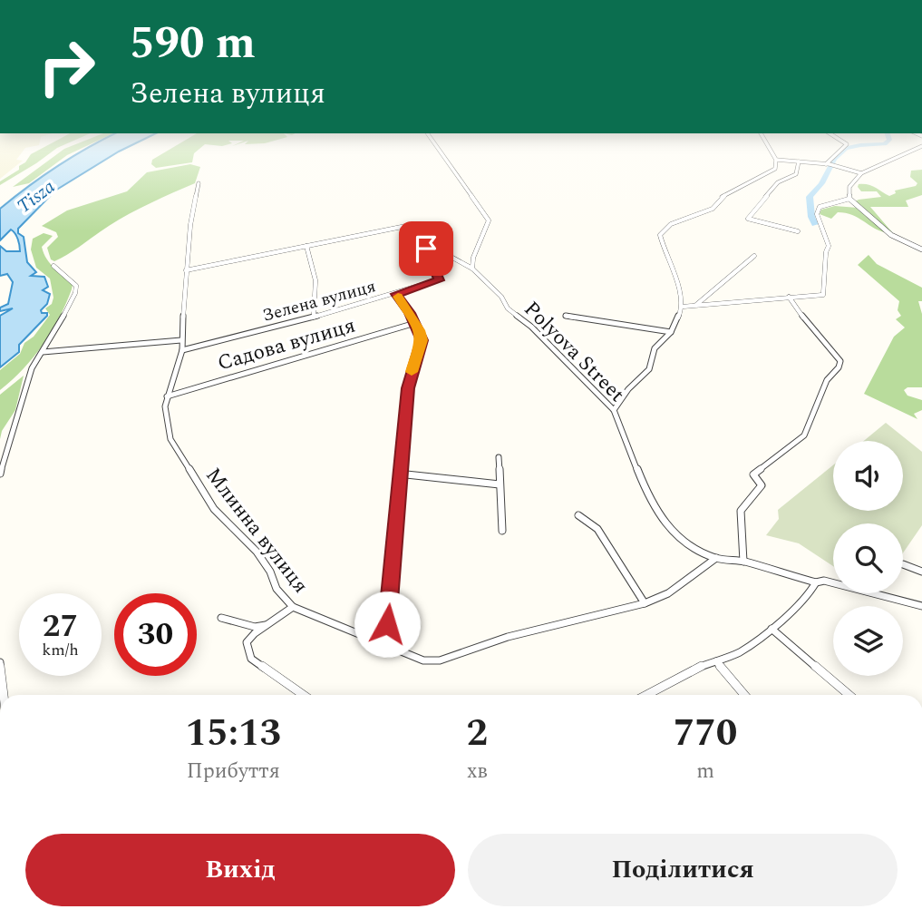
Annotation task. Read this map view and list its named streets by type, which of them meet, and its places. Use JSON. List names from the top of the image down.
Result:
{
  "streets": {
    "street": [
      "Зелена вулиця",
      "Садова вулиця",
      "Polyova Street",
      "Млинна вулиця"
    ]
  },
  "crossings": [
    ["Зелена вулиця", "Polyova Street"],
    ["Зелена вулиця", "Млинна вулиця"],
    ["Садова вулиця", "Млинна вулиця"],
    ["Polyova Street", "Млинна вулиця"]
  ],
  "water": ["Tisza"],
  "page": {
    "turn": ["590 m", "Зелена вулиця"],
    "speed": "27 km/h",
    "limit": "30",
    "eta": [
      "15:13",
      "Прибуття",
      "2",
      "хв",
      "770",
      "m"
    ],
    "buttons": ["Вихід", "Поділитися"]
  }
}
